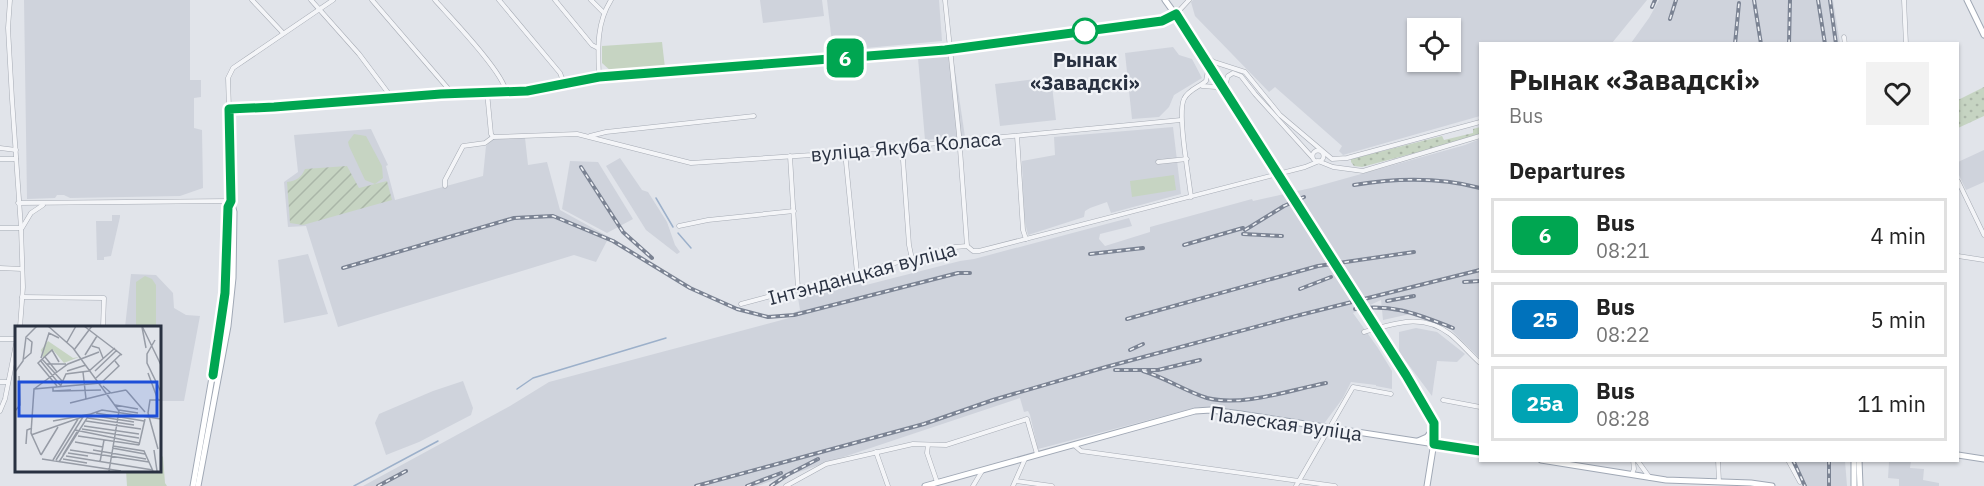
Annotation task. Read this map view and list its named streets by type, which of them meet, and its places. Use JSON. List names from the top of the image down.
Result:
{
  "streets": {
    "main road": ["Палеская вуліца"],
    "street": ["вуліца Якуба Коласа", "Інтэнданцкая вуліца"]
  },
  "places": ["Рынак «Завадскі»"],
  "lines": ["bus line 6"],
  "page": {
    "on_map": "6",
    "heading": [
      ["Рынак «Завадскі»", "Bus"],
      "Departures"
    ],
    "list": [
      {
        "mark": "6",
        "name": "Bus",
        "note": "08:21",
        "value": "4 min"
      },
      {
        "mark": "25",
        "name": "Bus",
        "note": "08:22",
        "value": "5 min"
      },
      {
        "mark": "25а",
        "name": "Bus",
        "note": "08:28",
        "value": "11 min"
      }
    ]
  }
}
